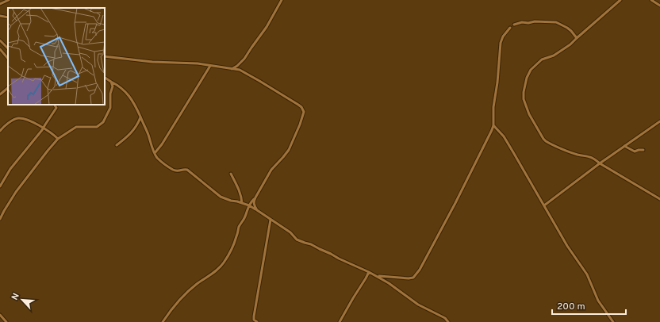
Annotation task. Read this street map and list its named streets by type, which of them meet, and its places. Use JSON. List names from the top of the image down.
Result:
{
  "scale_bar": "200 m",
  "north": "top left"
}
